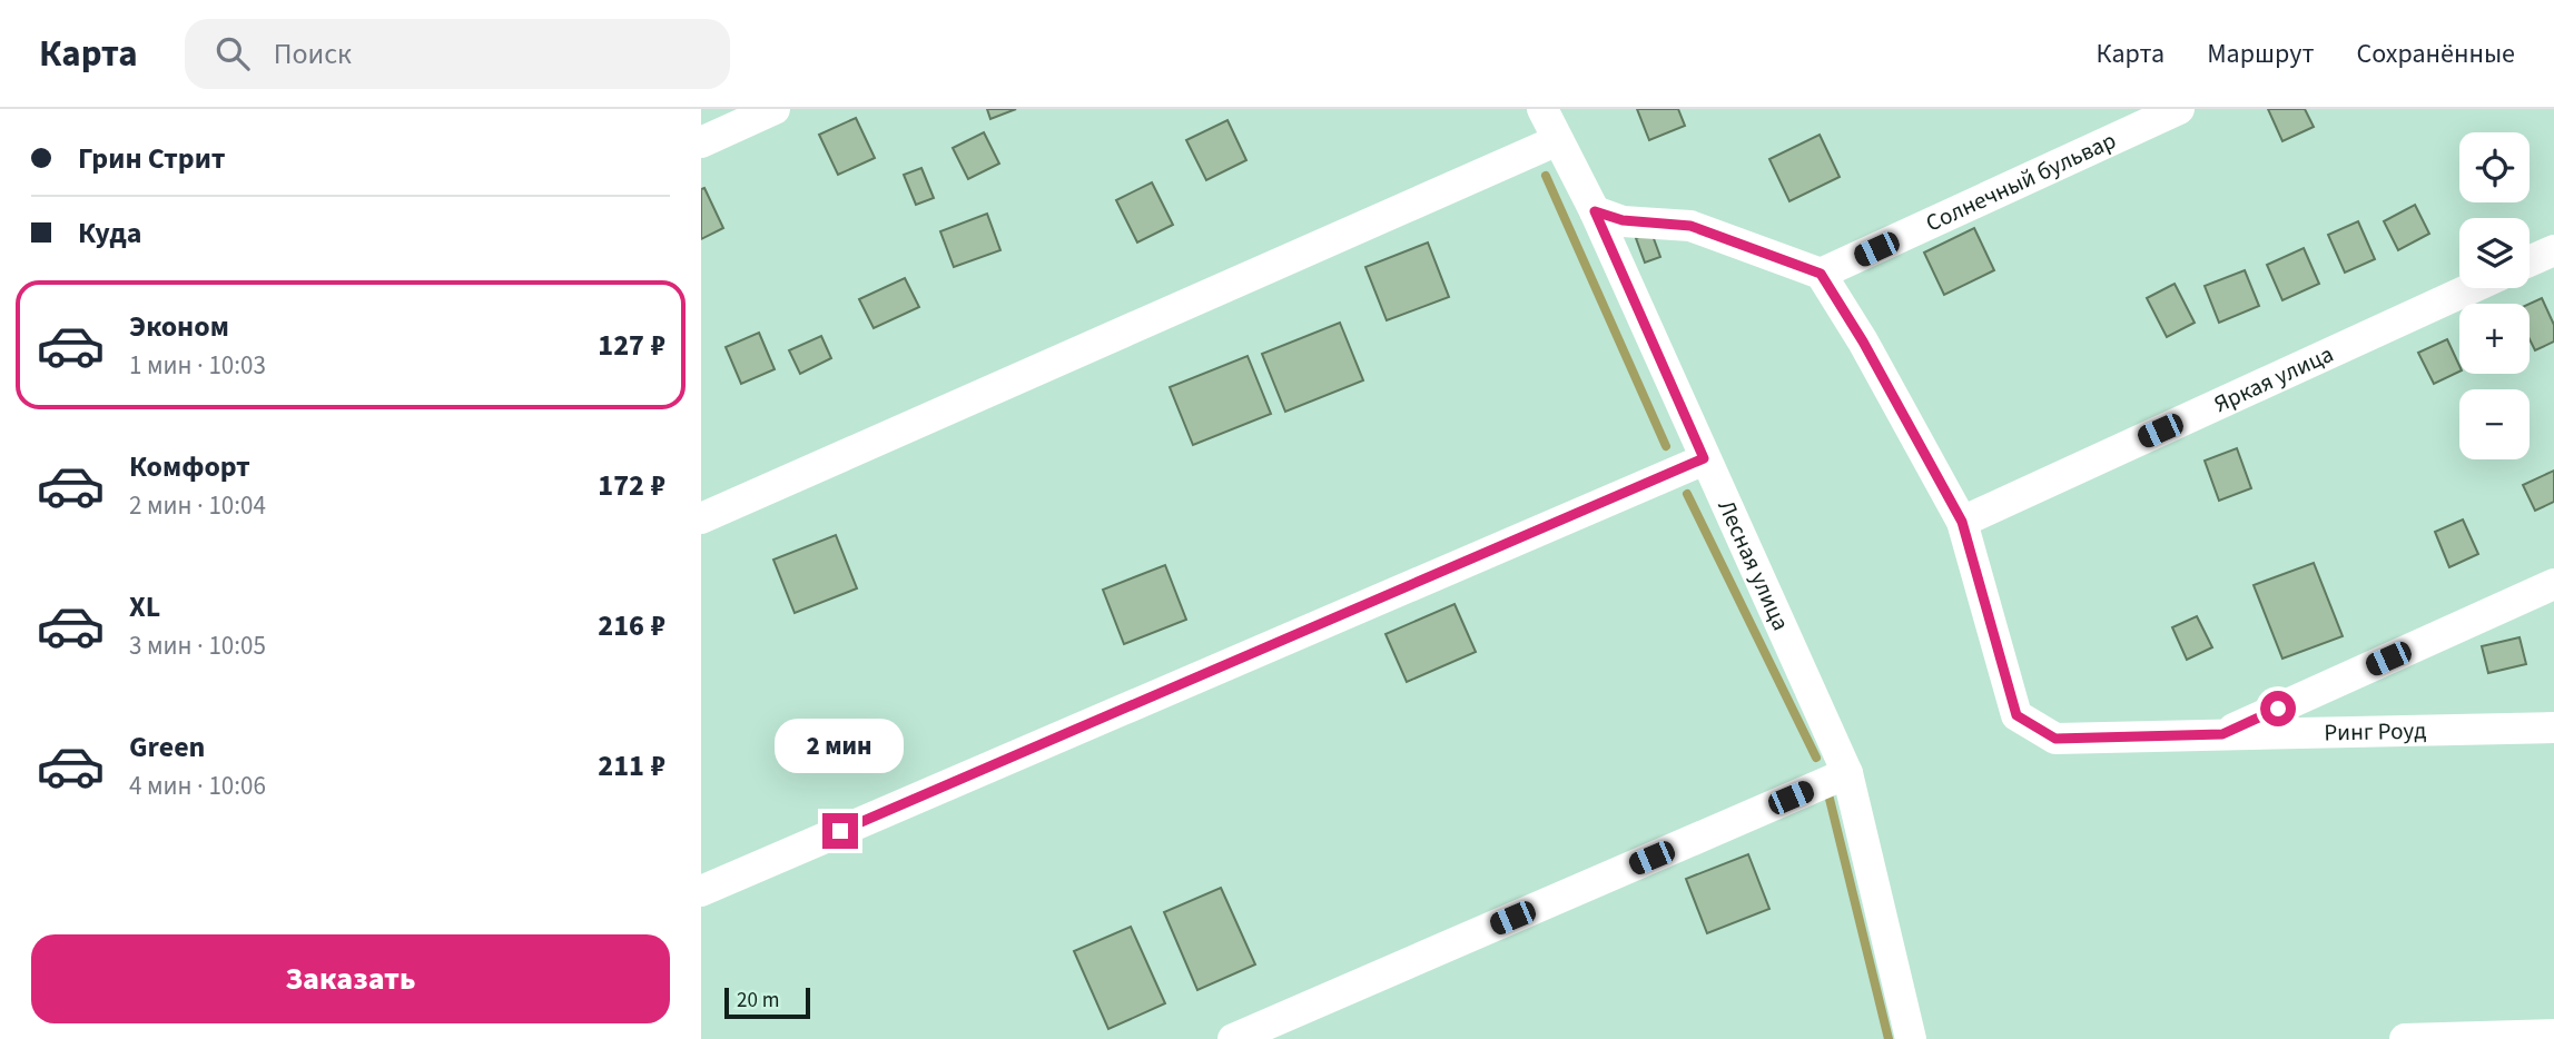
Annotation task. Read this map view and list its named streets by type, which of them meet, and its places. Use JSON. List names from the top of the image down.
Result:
{
  "streets": {
    "street": [
      "Солнечный бульвар",
      "Яркая улица",
      "Лесная улица",
      "Ринг Роуд"
    ]
  },
  "crossings": [
    ["Яркая улица", "Ринг Роуд"]
  ],
  "scale_bar": "20 m",
  "page": {
    "header": "Карта",
    "search": "Поиск",
    "nav": ["Карта", "Маршрут", "Сохранённые"],
    "banner": ["Грин Стрит", "Куда"],
    "map_buttons": ["+", "−"],
    "list": [
      {
        "name": "Эконом",
        "note": "1 мин · 10:03",
        "value": "127 ₽"
      },
      {
        "name": "Комфорт",
        "note": "2 мин · 10:04",
        "value": "172 ₽"
      },
      {
        "name": "XL",
        "note": "3 мин · 10:05",
        "value": "216 ₽"
      },
      {
        "name": "Green",
        "note": "4 мин · 10:06",
        "value": "211 ₽"
      }
    ],
    "bubble": "2 мин",
    "buttons": "Заказать",
    "scale": "20 m"
  }
}
